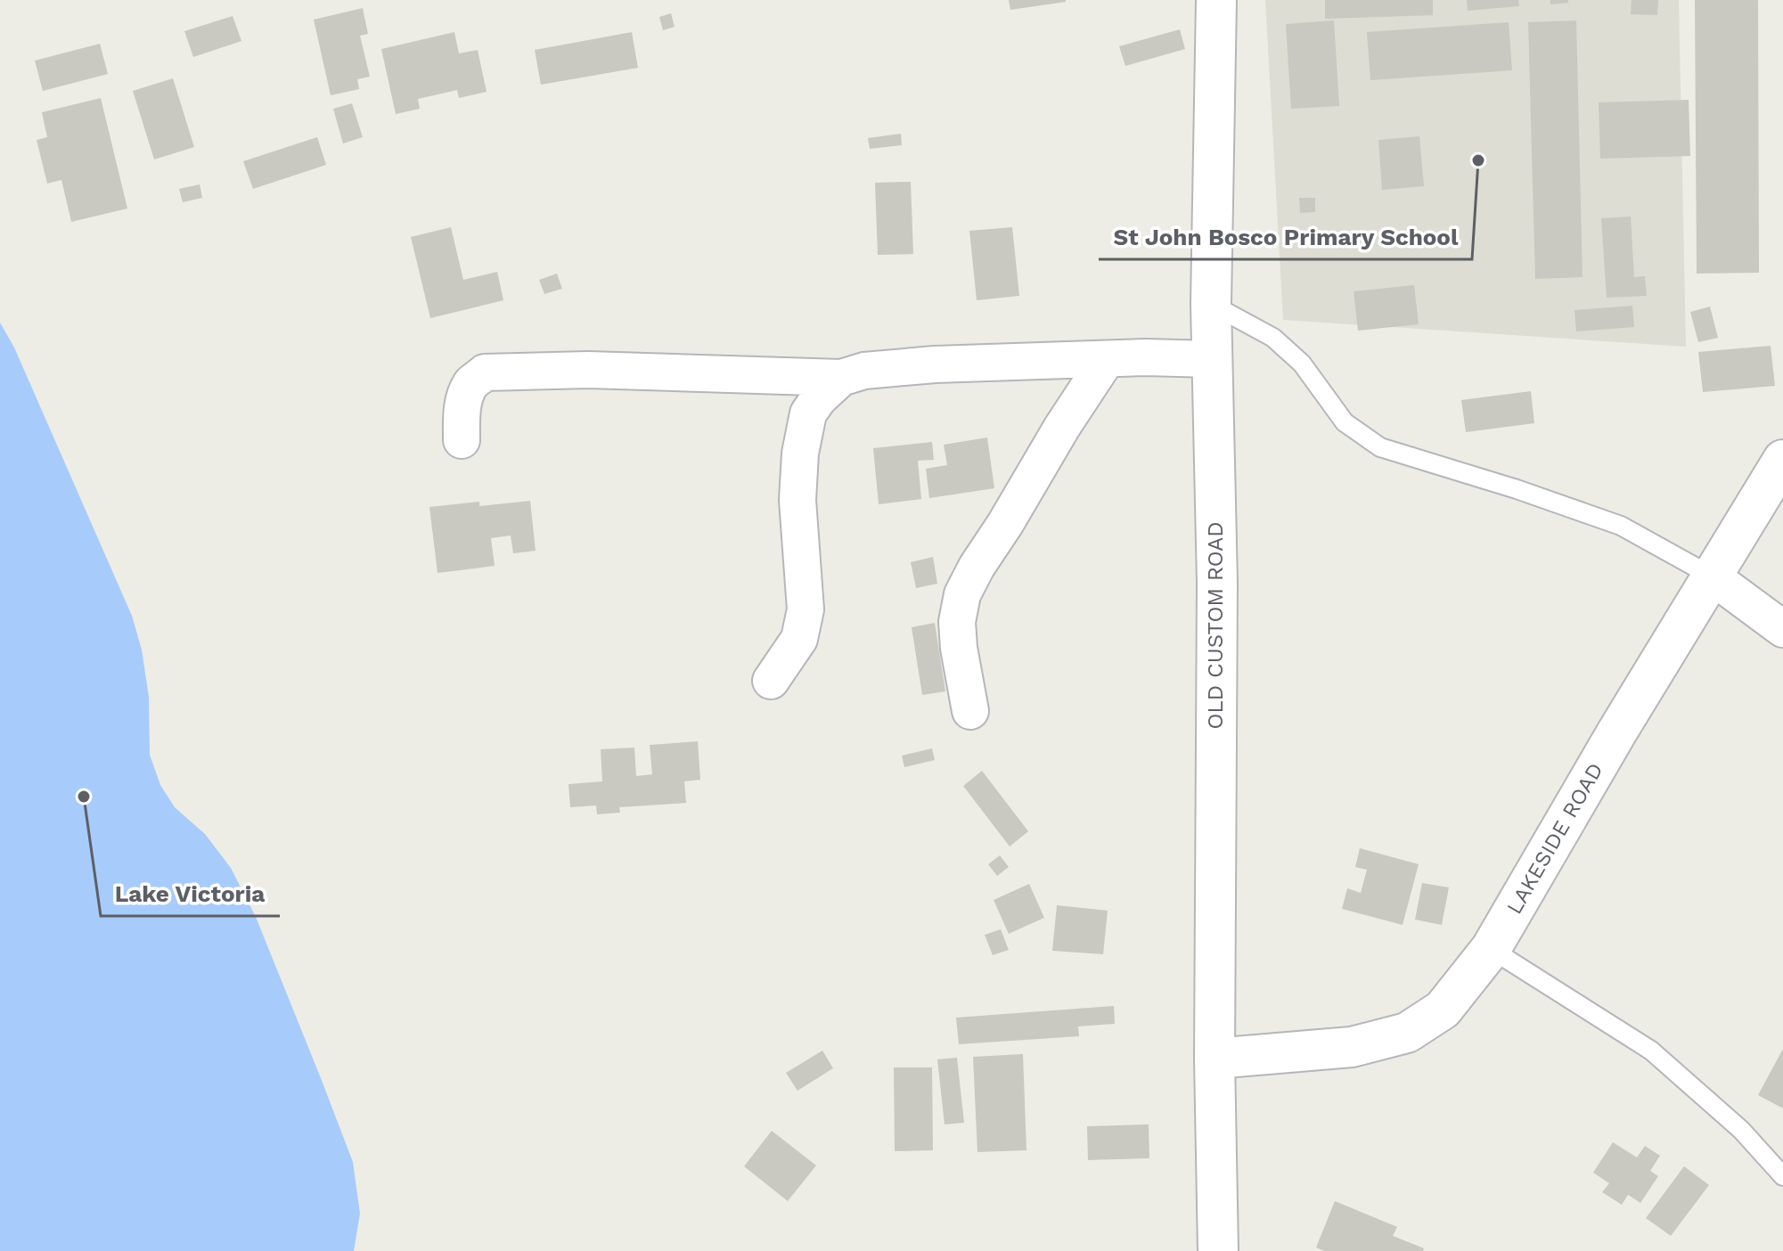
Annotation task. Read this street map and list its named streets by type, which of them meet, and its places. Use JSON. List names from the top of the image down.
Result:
{
  "streets": {
    "street": ["OLD CUSTOM ROAD", "LAKESIDE ROAD"]
  },
  "crossings": [
    ["OLD CUSTOM ROAD", "LAKESIDE ROAD"]
  ],
  "places": ["St John Bosco Primary School", "Lake Victoria"]
}
